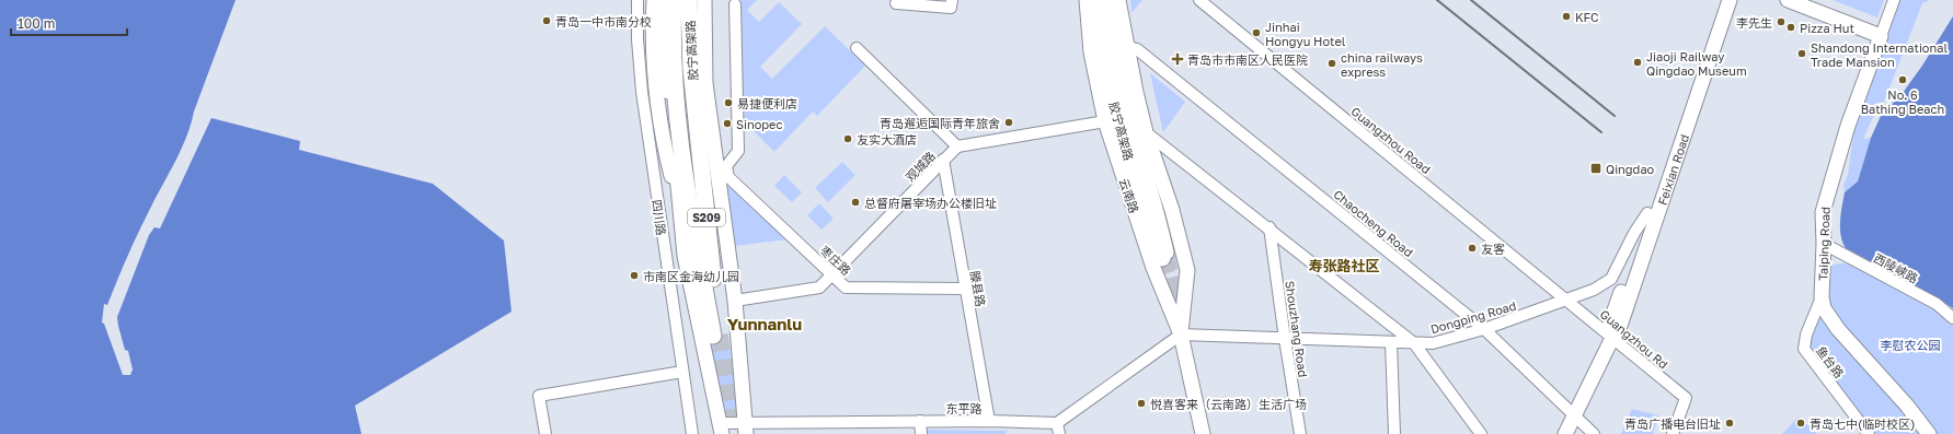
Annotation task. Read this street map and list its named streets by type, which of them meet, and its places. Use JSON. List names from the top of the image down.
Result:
{
  "streets": {
    "highway": ["胶宁高架路", "S209"],
    "main road": [
      "Feixian Road",
      "云南路",
      "四川路",
      "Taiping Road"
    ],
    "street": [
      "Guangzhou Road",
      "观城路",
      "Chaocheng Road",
      "枣庄路",
      "西陵峡路",
      "滕县路",
      "Dongping Road",
      "Shouzhang Road",
      "Guangzhou Rd",
      "鱼台路",
      "东平路"
    ]
  },
  "crossings": [
    ["Guangzhou Road", "Dongping Road"],
    ["Guangzhou Road", "Guangzhou Rd"],
    ["观城路", "枣庄路"],
    ["观城路", "滕县路"],
    ["Feixian Road", "Chaocheng Road"],
    ["Feixian Road", "Dongping Road"],
    ["Feixian Road", "Guangzhou Rd"],
    ["云南路", "Chaocheng Road"],
    ["云南路", "Dongping Road"],
    ["四川路", "东平路"],
    ["Chaocheng Road", "Dongping Road"],
    ["Taiping Road", "西陵峡路"],
    ["Taiping Road", "鱼台路"],
    ["枣庄路", "滕县路"],
    ["滕县路", "东平路"],
    ["Dongping Road", "Shouzhang Road"],
    ["Dongping Road", "Guangzhou Rd"]
  ],
  "districts": ["寿张路社区", "Yunnanlu"],
  "parks": ["李慰农公园"],
  "places": {
    "other": [
      "KFC",
      "青岛一中市南分校",
      "李先生",
      "Pizza Hut",
      "Jinhai Hongyu Hotel",
      "Shandong International Trade Mansion",
      "Jiaoji Railway Qingdao Museum",
      "china railways express",
      "No. 6 Bathing Beach",
      "易捷便利店",
      "青岛邂逅国际青年旅舍",
      "Sinopec",
      "友实大酒店",
      "总督府屠宰场办公楼旧址",
      "友客",
      "市南区金海幼儿园",
      "悦喜客来（云南路）生活广场",
      "青岛广播电台旧址",
      "青岛七中(临时校区)"
    ],
    "health": ["青岛市市南区人民医院"],
    "transit": ["Qingdao"]
  },
  "scale_bar": "100 m"
}
